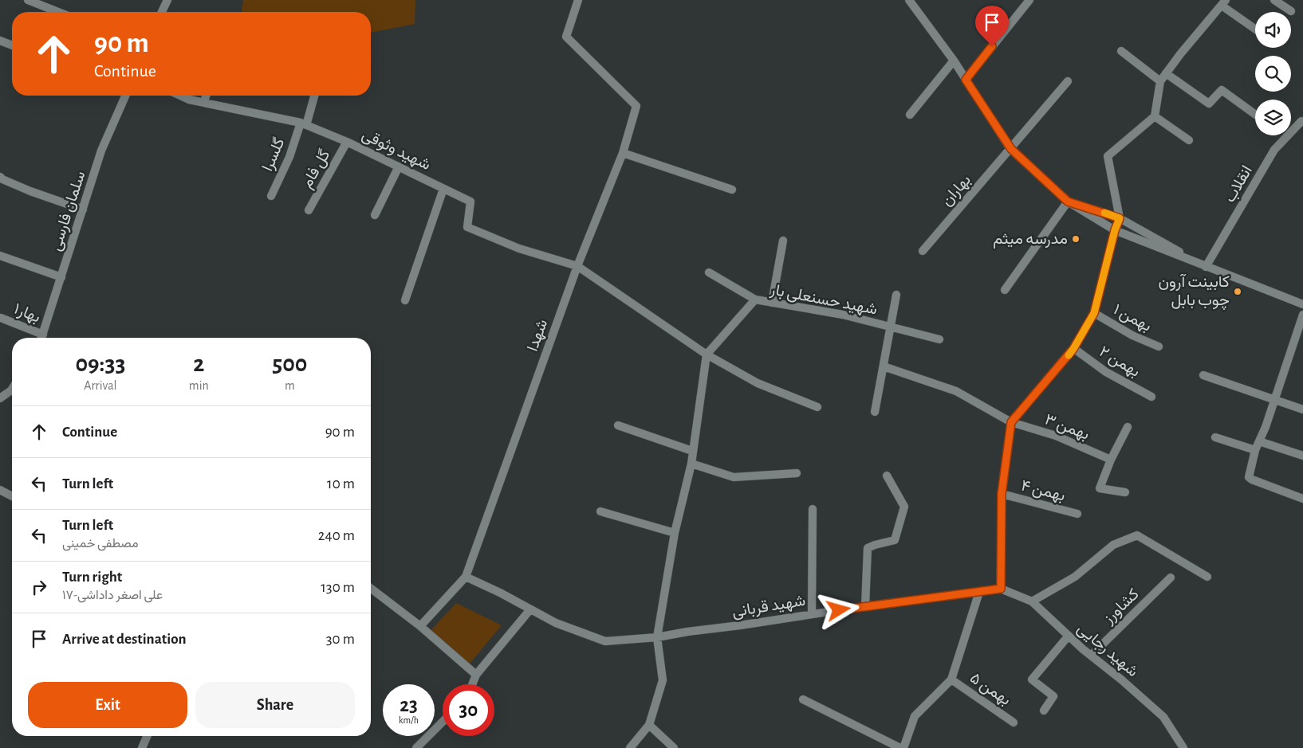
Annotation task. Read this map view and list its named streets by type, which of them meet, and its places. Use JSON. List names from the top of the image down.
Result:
{
  "streets": {
    "street": [
      "شهید وثوقی",
      "گلسرا",
      "گل فام",
      "انقلاب",
      "بهاران",
      "سلمان فارسی",
      "شهید حسنعلی بار",
      "بهار۱",
      "بهمن ۱",
      "شهدا",
      "بهمن ۲",
      "بهمن ۳",
      "بهمن ۴",
      "شهید قربانی",
      "کشاورز",
      "شهید رجایی",
      "بهمن ۵"
    ]
  },
  "crossings": [
    ["شهید وثوقی", "گلسرا"],
    ["شهید وثوقی", "گل فام"],
    ["شهید وثوقی", "شهدا"],
    ["شهدا", "شهید قربانی"],
    ["شهید قربانی", "شهید رجایی"],
    ["کشاورز", "شهید رجایی"]
  ],
  "places": ["مدرسه میثم", "کابینت آرون چوب بابل"],
  "page": {
    "turn": ["90 m", "Continue"],
    "eta": [
      "09:33",
      "Arrival",
      "2",
      "min",
      "500",
      "m"
    ],
    "list": [
      {
        "name": "Continue",
        "value": "90 m"
      },
      {
        "name": "Turn left",
        "value": "10 m"
      },
      {
        "name": "Turn left",
        "note": "مصطفی خمینی",
        "value": "240 m"
      },
      {
        "name": "Turn right",
        "note": "علی اصغر داداشی-۱۷",
        "value": "130 m"
      },
      {
        "name": "Arrive at destination",
        "value": "30 m"
      }
    ],
    "buttons": ["Exit", "Share"],
    "speed": "23 km/h",
    "limit": "30"
  }
}
